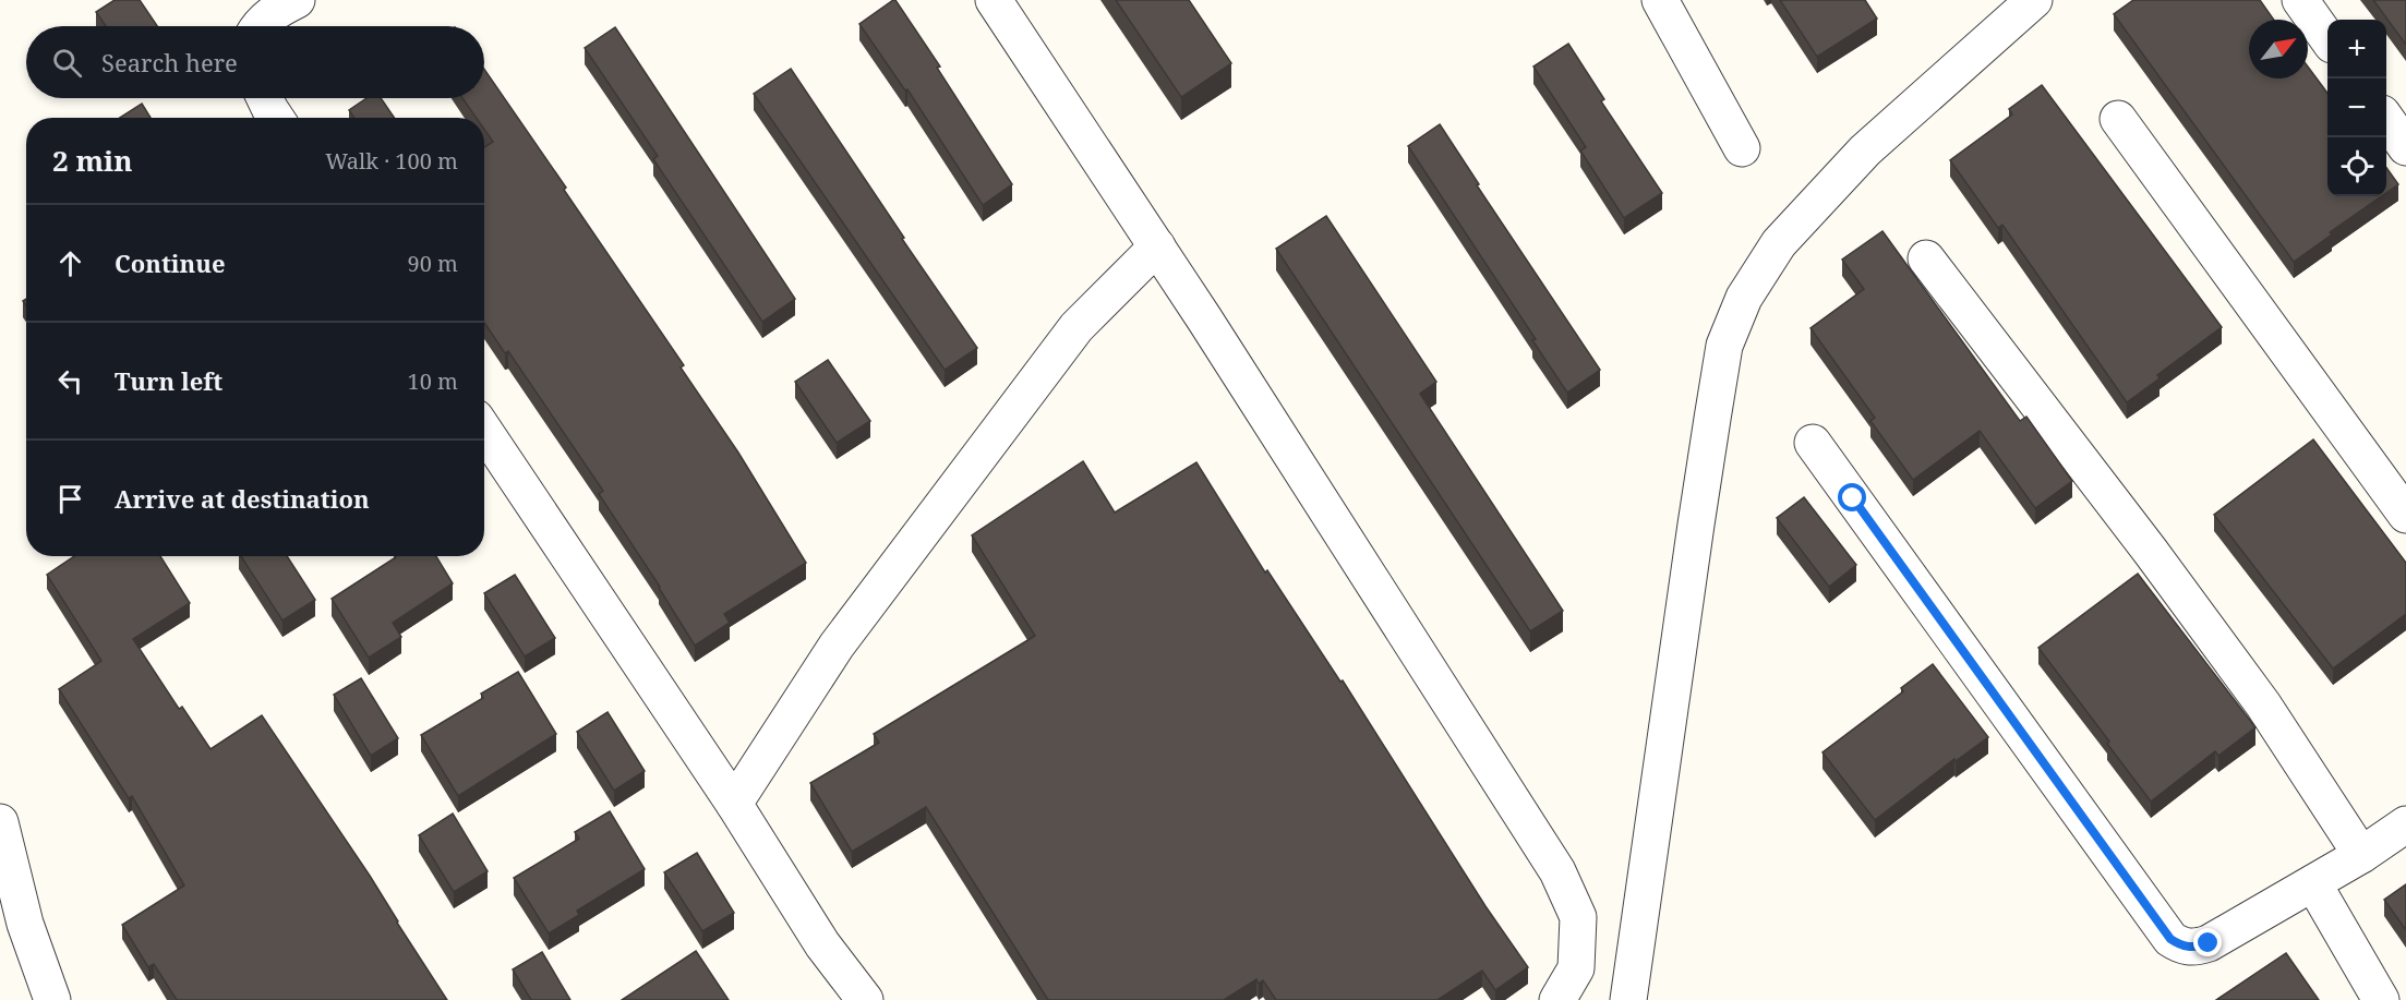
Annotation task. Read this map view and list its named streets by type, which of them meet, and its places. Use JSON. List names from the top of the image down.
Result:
{
  "north": "top right",
  "page": {
    "map_buttons": ["+", "−"],
    "search": "Search here",
    "heading": ["2 min", "Walk · 100 m"],
    "list": [
      ["Continue", "90 m"],
      ["Turn left", "10 m"],
      "Arrive at destination"
    ]
  }
}
